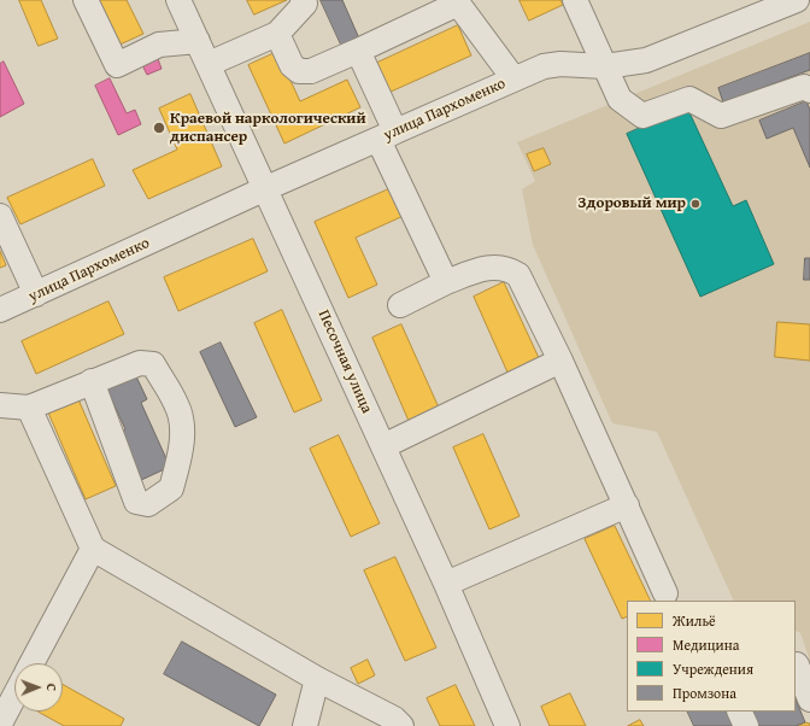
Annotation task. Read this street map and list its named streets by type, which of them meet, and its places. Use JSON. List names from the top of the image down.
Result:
{
  "streets": {
    "street": ["улица Пархоменко", "Песочная улица"]
  },
  "crossings": [
    ["улица Пархоменко", "Песочная улица"]
  ],
  "places": ["Краевой наркологический диспансер", "Здоровый мир"],
  "legend": [
    "Жильё",
    "Медицина",
    "Учреждения",
    "Промзона"
  ],
  "north": "right"
}
